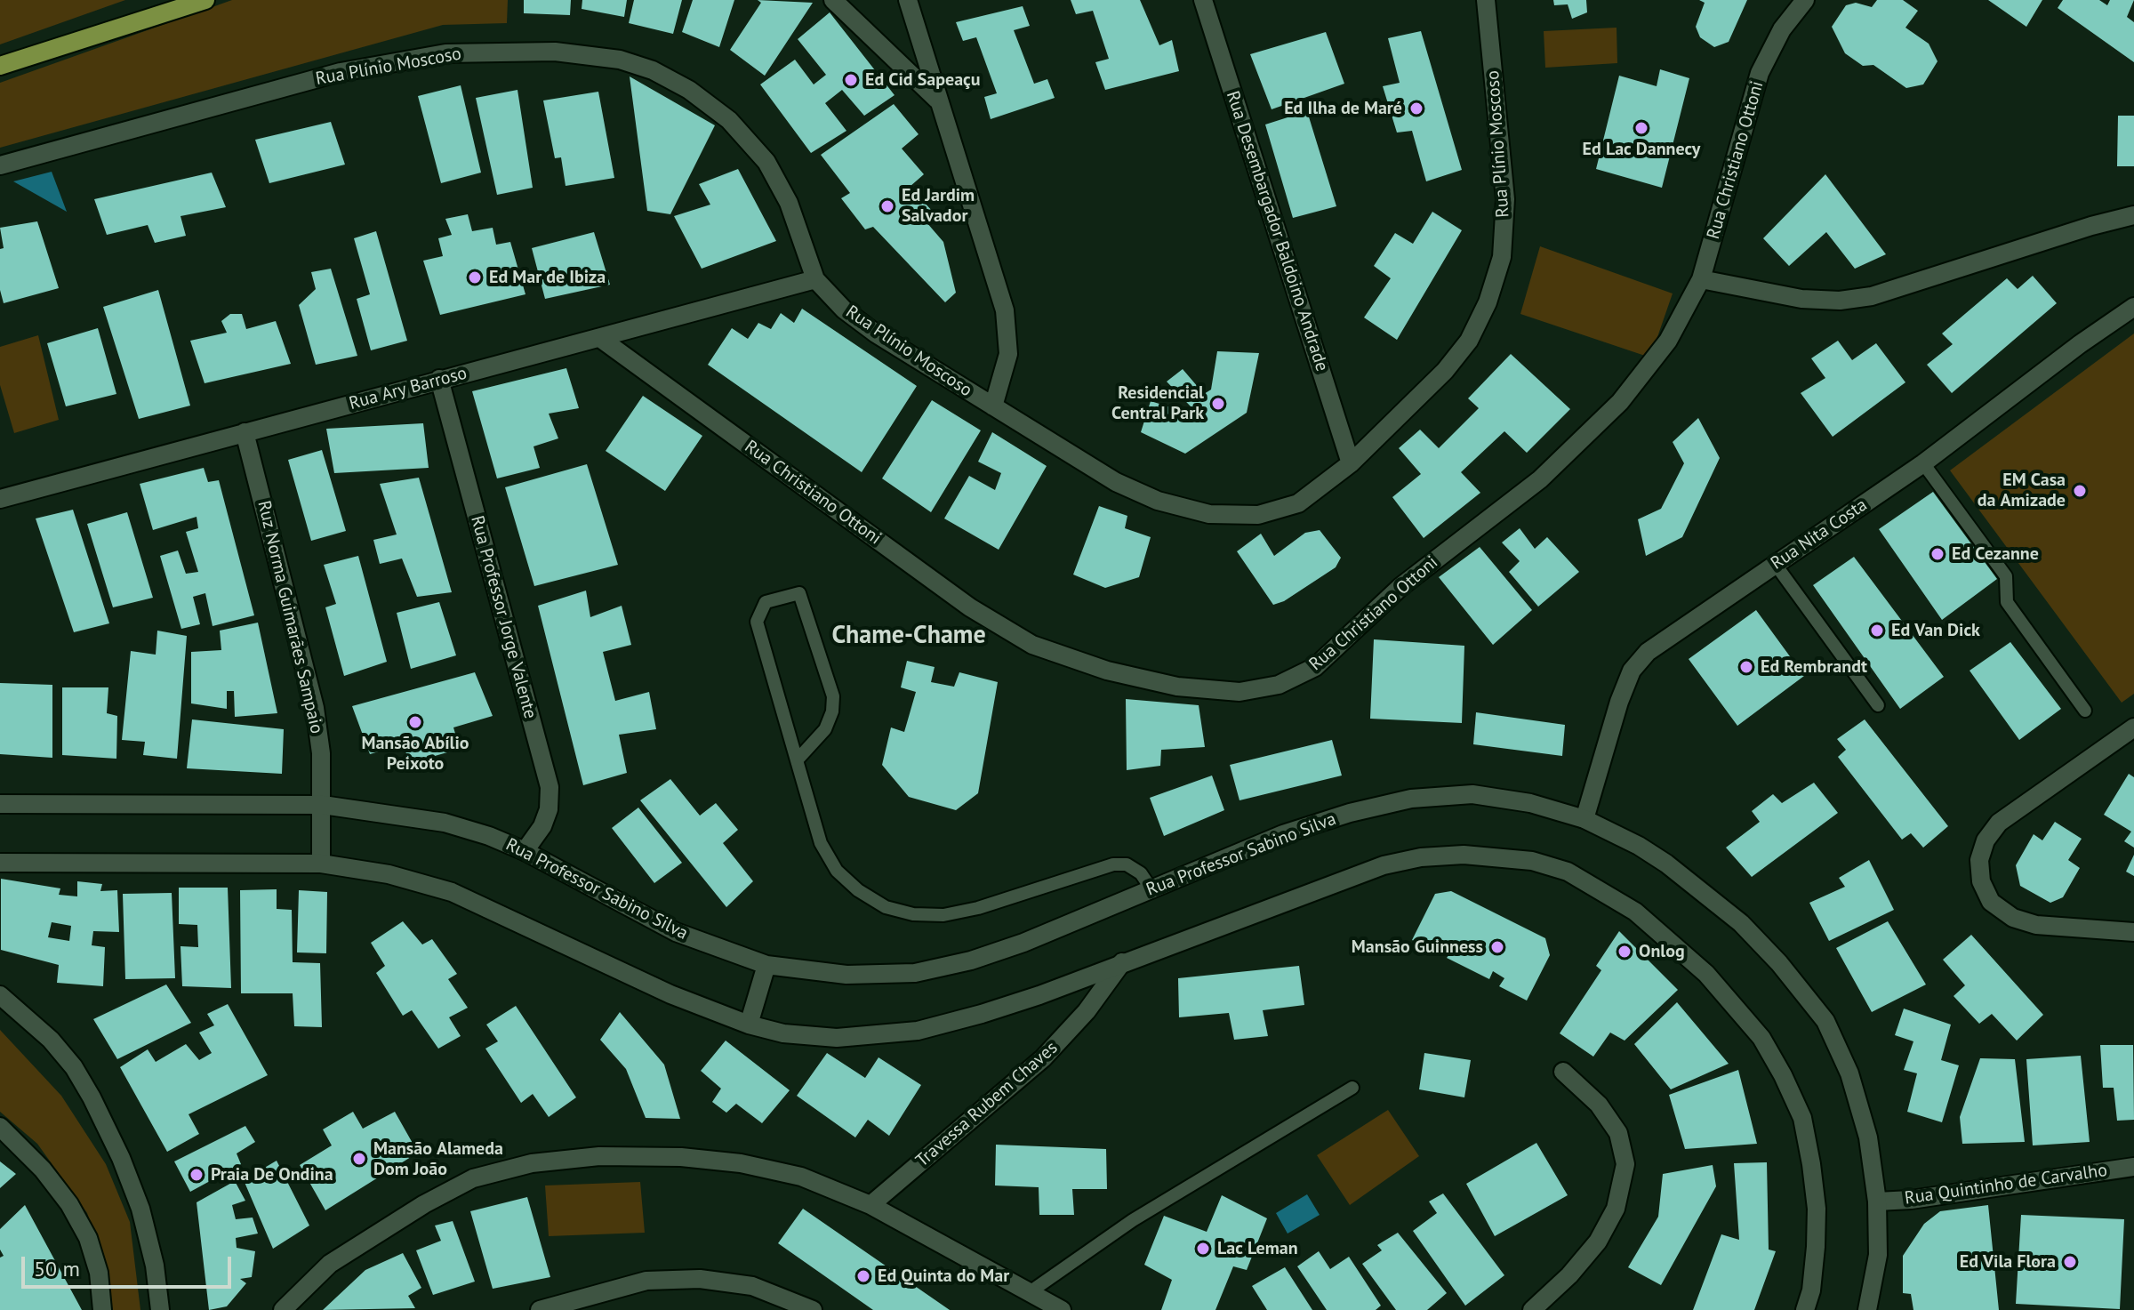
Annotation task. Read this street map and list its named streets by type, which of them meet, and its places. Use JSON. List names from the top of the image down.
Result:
{
  "streets": {
    "street": [
      "Rua Plínio Moscoso",
      "Rua Christiano Ottoni",
      "Rua Desembargador Baldoino Andrade",
      "Rua Ary Barroso",
      "Rua Nita Costa",
      "Ruz Norma Guimarães Sampaio",
      "Rua Professor Jorge Valente",
      "Rua Professor Sabino Silva",
      "Travessa Rubem Chaves",
      "Rua Quintinho de Carvalho"
    ]
  },
  "crossings": [
    ["Rua Plínio Moscoso", "Rua Desembargador Baldoino Andrade"],
    ["Rua Plínio Moscoso", "Rua Ary Barroso"],
    ["Rua Christiano Ottoni", "Rua Ary Barroso"],
    ["Rua Ary Barroso", "Ruz Norma Guimarães Sampaio"],
    ["Rua Ary Barroso", "Rua Professor Jorge Valente"],
    ["Rua Nita Costa", "Rua Professor Sabino Silva"],
    ["Ruz Norma Guimarães Sampaio", "Rua Professor Sabino Silva"],
    ["Rua Professor Jorge Valente", "Rua Professor Sabino Silva"],
    ["Rua Professor Sabino Silva", "Rua Quintinho de Carvalho"]
  ],
  "districts": ["Chame-Chame"],
  "places": [
    "Ed Cid Sapeaçu",
    "Ed Ilha de Maré",
    "Ed Lac Dannecy",
    "Ed Jardim Salvador",
    "Ed Mar de Ibiza",
    "Residencial Central Park",
    "EM Casa da Amizade",
    "Ed Cezanne",
    "Ed Van Dick",
    "Ed Rembrandt",
    "Mansão Abílio Peixoto",
    "Mansão Guinness",
    "Onlog",
    "Mansão Alameda Dom João",
    "Praia De Ondina",
    "Lac Leman",
    "Ed Vila Flora",
    "Ed Quinta do Mar"
  ],
  "scale_bar": "50 m"
}
